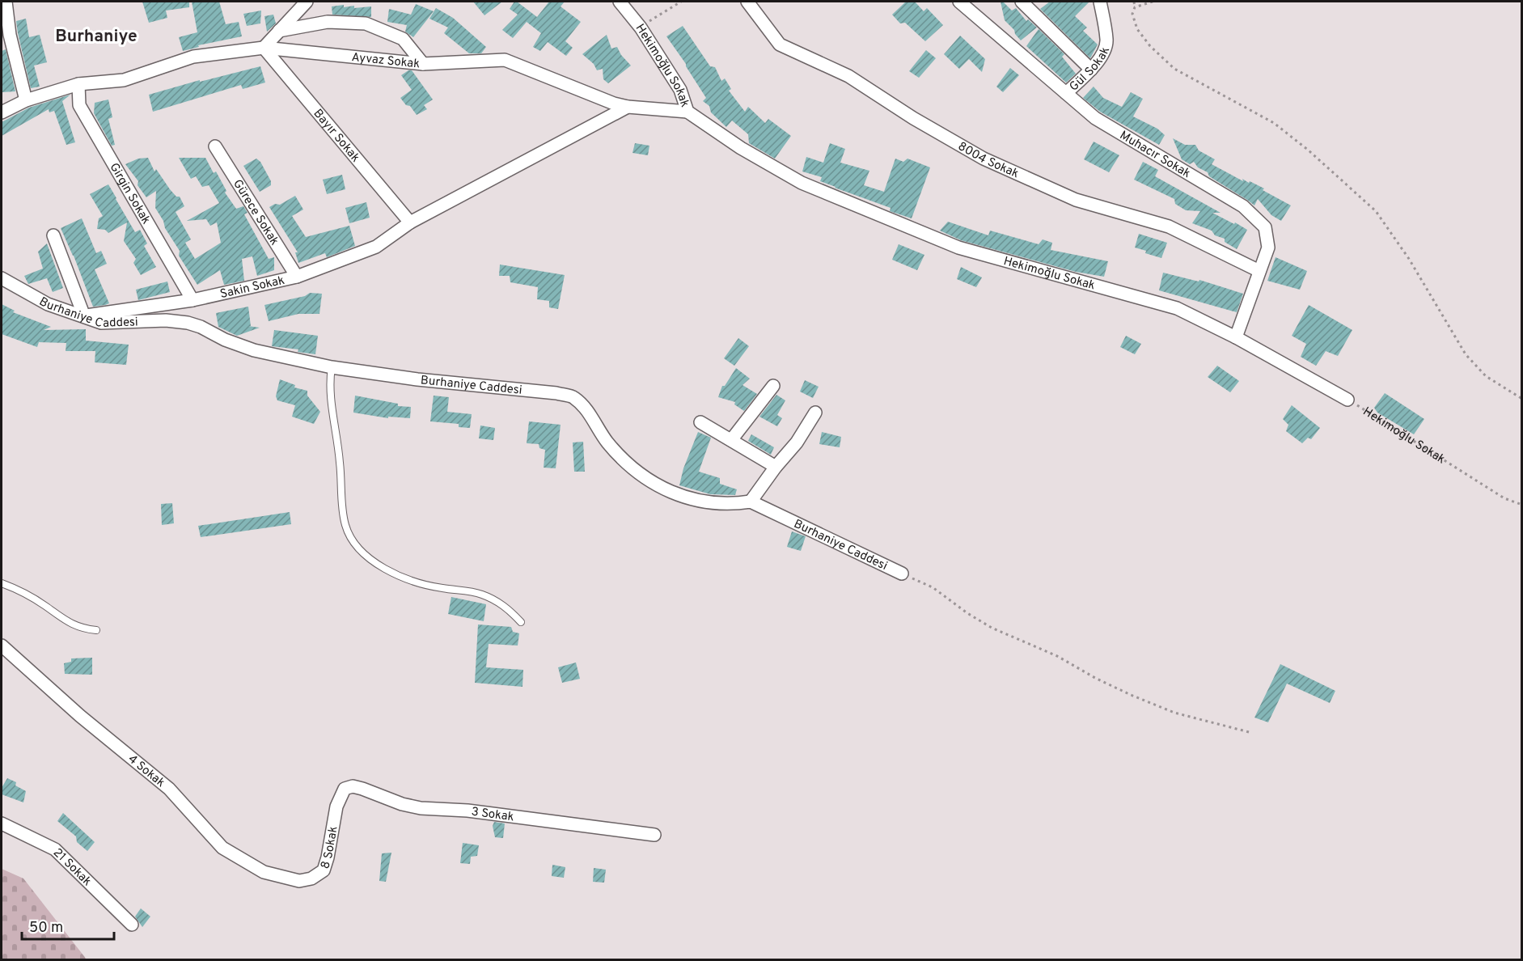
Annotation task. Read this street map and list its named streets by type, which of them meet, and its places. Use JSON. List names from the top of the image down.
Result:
{
  "streets": {
    "street": [
      "Ayvaz Sokak",
      "Hekimoğlu Sokak",
      "Gül Sokak",
      "Bayır Sokak",
      "Muhacır Sokak",
      "8004 Sokak",
      "Girgin Sokak",
      "Gürece Sokak",
      "Sakin Sokak",
      "Burhaniye Caddesi",
      "4 Sokak",
      "3 Sokak",
      "8 Sokak",
      "21 Sokak"
    ]
  },
  "crossings": [
    ["Ayvaz Sokak", "Hekimoğlu Sokak"],
    ["Ayvaz Sokak", "Bayır Sokak"],
    ["Ayvaz Sokak", "Girgin Sokak"],
    ["Ayvaz Sokak", "Sakin Sokak"],
    ["Hekimoğlu Sokak", "Muhacır Sokak"],
    ["Gül Sokak", "Muhacır Sokak"],
    ["Bayır Sokak", "Sakin Sokak"],
    ["Muhacır Sokak", "8004 Sokak"],
    ["Girgin Sokak", "Sakin Sokak"],
    ["Gürece Sokak", "Sakin Sokak"],
    ["Sakin Sokak", "Burhaniye Caddesi"],
    ["4 Sokak", "8 Sokak"],
    ["3 Sokak", "8 Sokak"]
  ],
  "districts": ["Burhaniye"],
  "scale_bar": "50 m"
}
